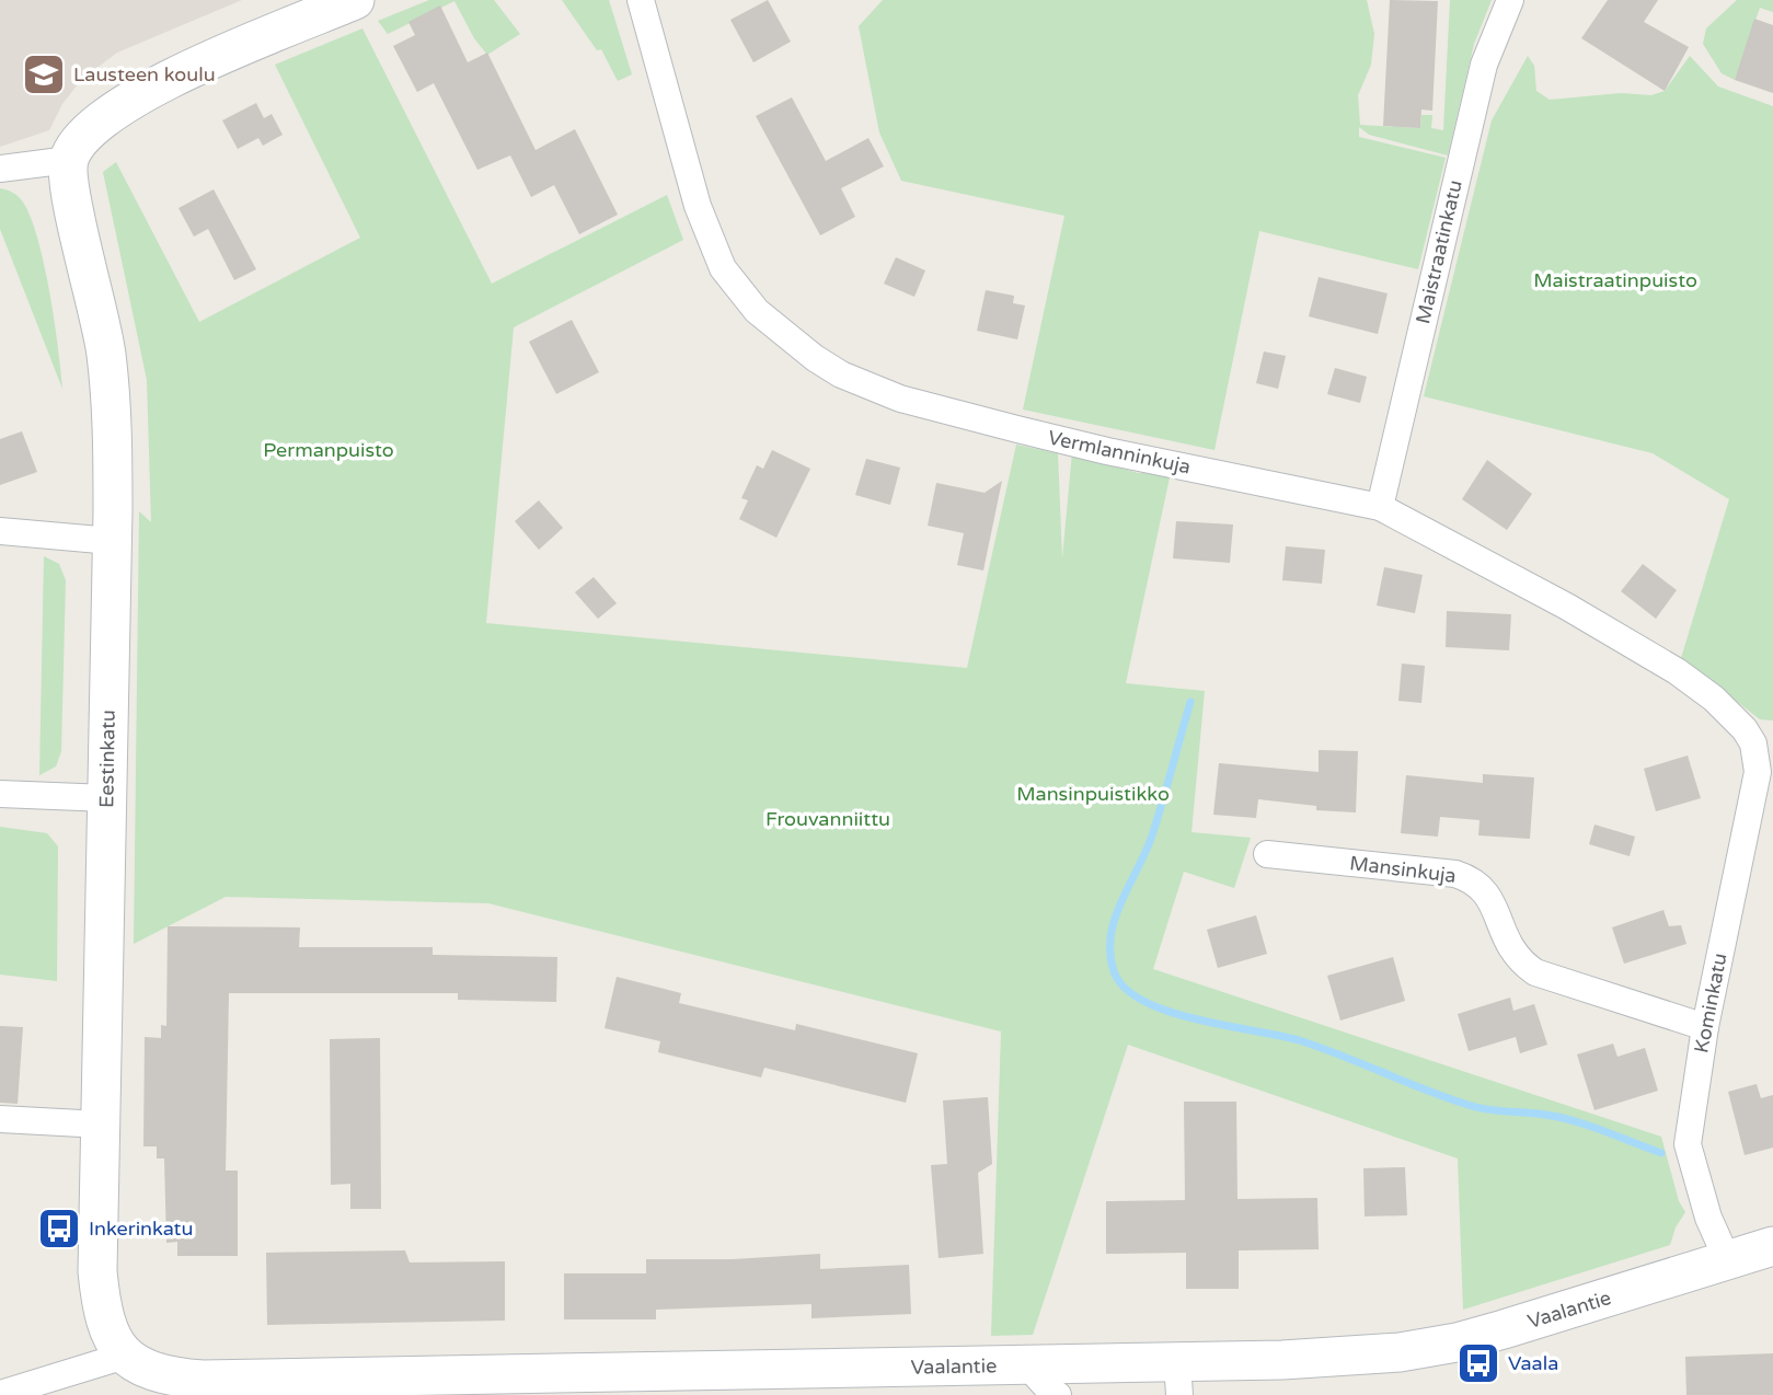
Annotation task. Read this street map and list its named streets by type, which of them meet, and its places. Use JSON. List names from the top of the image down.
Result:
{
  "streets": {
    "street": [
      "Maistraatinkatu",
      "Vermlanninkuja",
      "Eestinkatu",
      "Mansinkuja",
      "Kominkatu",
      "Vaalantie"
    ]
  },
  "crossings": [
    ["Maistraatinkatu", "Vermlanninkuja"],
    ["Vermlanninkuja", "Kominkatu"],
    ["Eestinkatu", "Vaalantie"],
    ["Mansinkuja", "Kominkatu"],
    ["Kominkatu", "Vaalantie"]
  ],
  "parks": [
    "Maistraatinpuisto",
    "Permanpuisto",
    "Mansinpuistikko",
    "Frouvanniittu"
  ],
  "places": {
    "school or university": ["Lausteen koulu"],
    "bus stop": ["Inkerinkatu", "Vaala"]
  }
}
